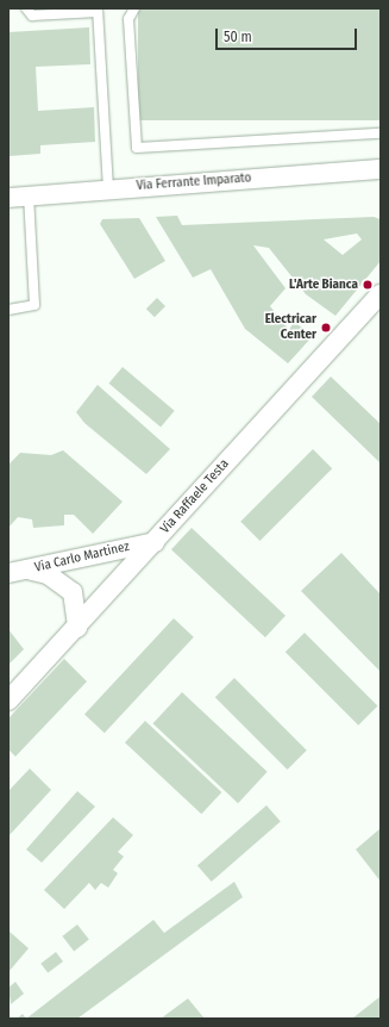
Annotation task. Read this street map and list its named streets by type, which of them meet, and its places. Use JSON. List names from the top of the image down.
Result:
{
  "streets": {
    "street": ["Via Ferrante Imparato", "Via Raffaele Testa", "Via Carlo Martinez"]
  },
  "crossings": [
    ["Via Raffaele Testa", "Via Carlo Martinez"]
  ],
  "places": ["L'Arte Bianca", "Electricar Center"],
  "scale_bar": "50 m"
}
